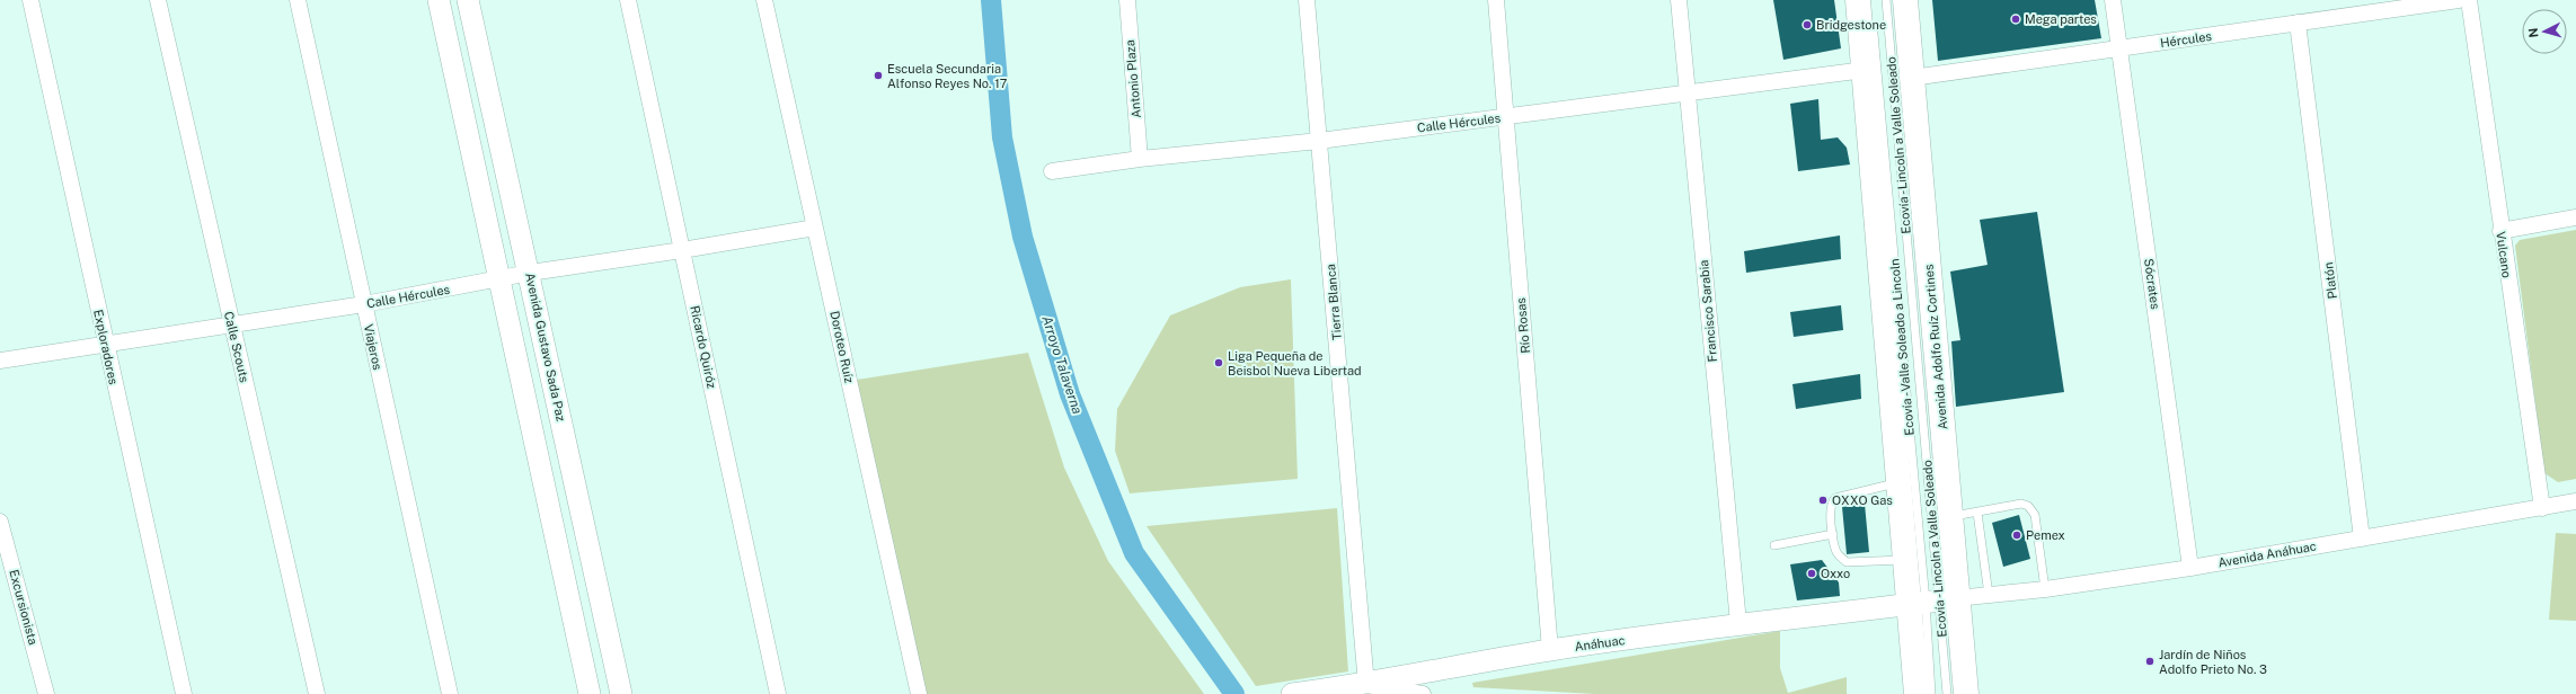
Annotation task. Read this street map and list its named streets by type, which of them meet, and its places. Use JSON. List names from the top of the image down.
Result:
{
  "streets": {
    "main road": ["Avenida Adolfo Ruíz Cortines"],
    "street": [
      "Hércules",
      "Antonio Plaza",
      "Calle Hércules",
      "Vulcano",
      "Platón",
      "Sócrates",
      "Tierra Blanca",
      "Francisco Sarabia",
      "Río Rosas",
      "Exploradores",
      "Calle Scouts",
      "Viajeros",
      "Avenida Gustavo Sada Paz",
      "Ricardo Quiróz",
      "Doroteo Ruíz",
      "Avenida Anáhuac",
      "Excursionista",
      "Anáhuac"
    ],
    "lane": ["Ecovía - Lincoln a Valle Soleado", "Ecovía - Valle Soleado a Lincoln"]
  },
  "crossings": [
    ["Hércules", "Platón"],
    ["Hércules", "Sócrates"],
    ["Hércules", "Avenida Adolfo Ruíz Cortines"],
    ["Antonio Plaza", "Calle Hércules"],
    ["Calle Hércules", "Tierra Blanca"],
    ["Calle Hércules", "Francisco Sarabia"],
    ["Calle Hércules", "Río Rosas"],
    ["Calle Hércules", "Exploradores"],
    ["Calle Hércules", "Calle Scouts"],
    ["Calle Hércules", "Viajeros"],
    ["Calle Hércules", "Avenida Gustavo Sada Paz"],
    ["Calle Hércules", "Ricardo Quiróz"],
    ["Calle Hércules", "Doroteo Ruíz"],
    ["Calle Hércules", "Avenida Adolfo Ruíz Cortines"],
    ["Ecovía - Lincoln a Valle Soleado", "Ecovía - Valle Soleado a Lincoln"],
    ["Ecovía - Lincoln a Valle Soleado", "Avenida Adolfo Ruíz Cortines"],
    ["Ecovía - Lincoln a Valle Soleado", "Avenida Anáhuac"],
    ["Ecovía - Lincoln a Valle Soleado", "Anáhuac"],
    ["Vulcano", "Avenida Anáhuac"],
    ["Platón", "Avenida Anáhuac"],
    ["Sócrates", "Avenida Anáhuac"],
    ["Tierra Blanca", "Anáhuac"],
    ["Francisco Sarabia", "Anáhuac"],
    ["Río Rosas", "Anáhuac"],
    ["Ecovía - Valle Soleado a Lincoln", "Avenida Adolfo Ruíz Cortines"],
    ["Ecovía - Valle Soleado a Lincoln", "Avenida Anáhuac"],
    ["Ecovía - Valle Soleado a Lincoln", "Anáhuac"],
    ["Avenida Adolfo Ruíz Cortines", "Avenida Anáhuac"],
    ["Avenida Adolfo Ruíz Cortines", "Anáhuac"],
    ["Avenida Anáhuac", "Anáhuac"]
  ],
  "water": ["Arroyo Talaverna"],
  "places": [
    "Mega partes",
    "Bridgestone",
    "Escuela Secundaria Alfonso Reyes No. 17",
    "Liga Pequeña de Beisbol Nueva Libertad",
    "OXXO Gas",
    "Pemex",
    "Oxxo",
    "Jardín de Niños Adolfo Prieto No. 3"
  ],
  "north": "left"
}
